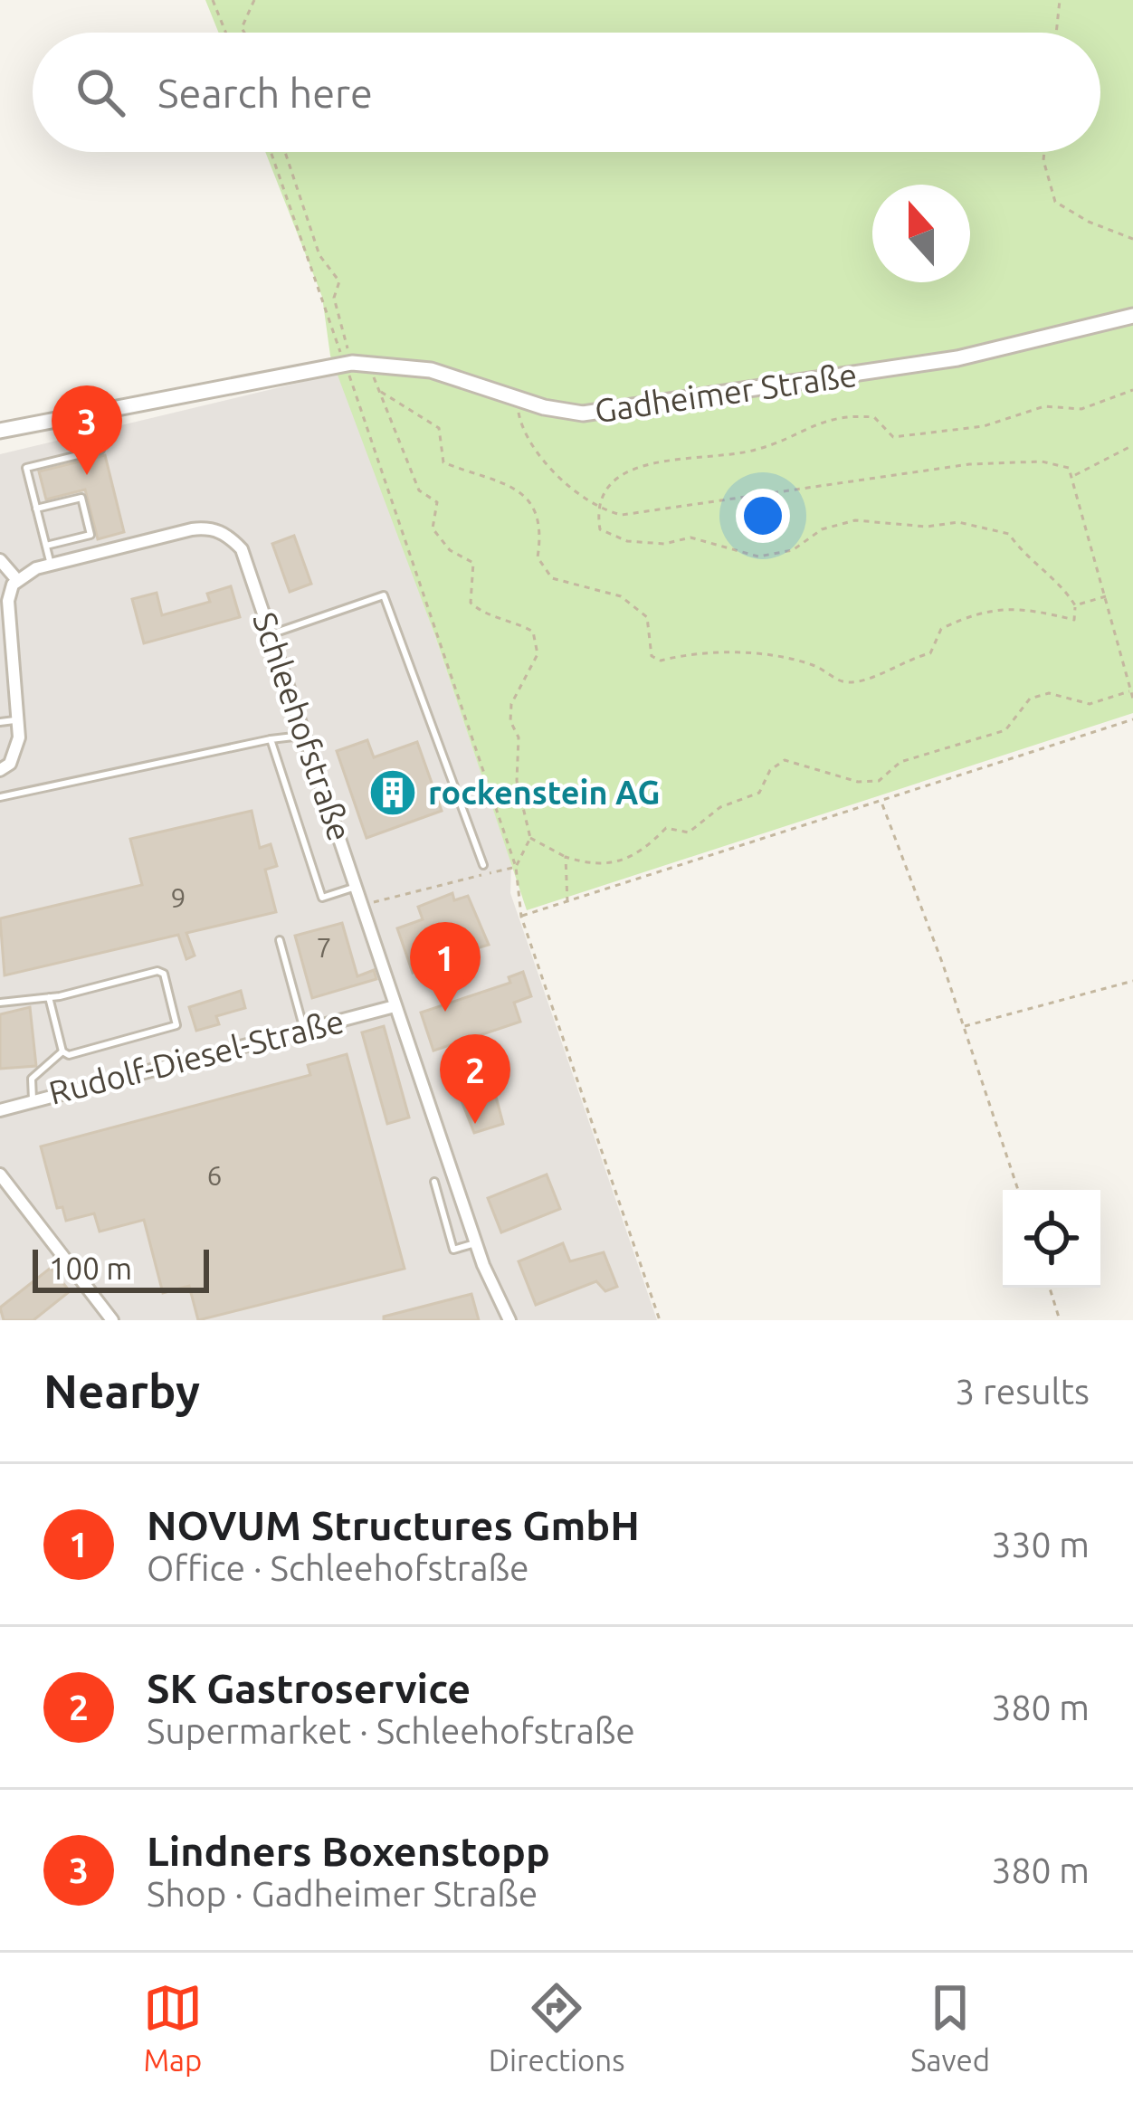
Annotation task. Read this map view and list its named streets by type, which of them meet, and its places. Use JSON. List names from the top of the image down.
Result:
{
  "streets": {
    "street": ["Gadheimer Straße", "Schleehofstraße", "Rudolf-Diesel-Straße"]
  },
  "crossings": [
    ["Schleehofstraße", "Rudolf-Diesel-Straße"]
  ],
  "places": {
    "building": ["rockenstein AG"]
  },
  "house_numbers": ["9", "7", "6"],
  "scale_bar": "100 m",
  "north": "top",
  "page": {
    "search": "Search here",
    "pins": ["3", "1", "2"],
    "scale": "100 m",
    "heading": ["Nearby", "3 results"],
    "list": [
      {
        "mark": "1",
        "name": "NOVUM Structures GmbH",
        "note": "Office · Schleehofstraße",
        "value": "330 m"
      },
      {
        "mark": "2",
        "name": "SK Gastroservice",
        "note": "Supermarket · Schleehofstraße",
        "value": "380 m"
      },
      {
        "mark": "3",
        "name": "Lindners Boxenstopp",
        "note": "Shop · Gadheimer Straße",
        "value": "380 m"
      }
    ],
    "nav": ["Map", "Directions", "Saved"]
  }
}
